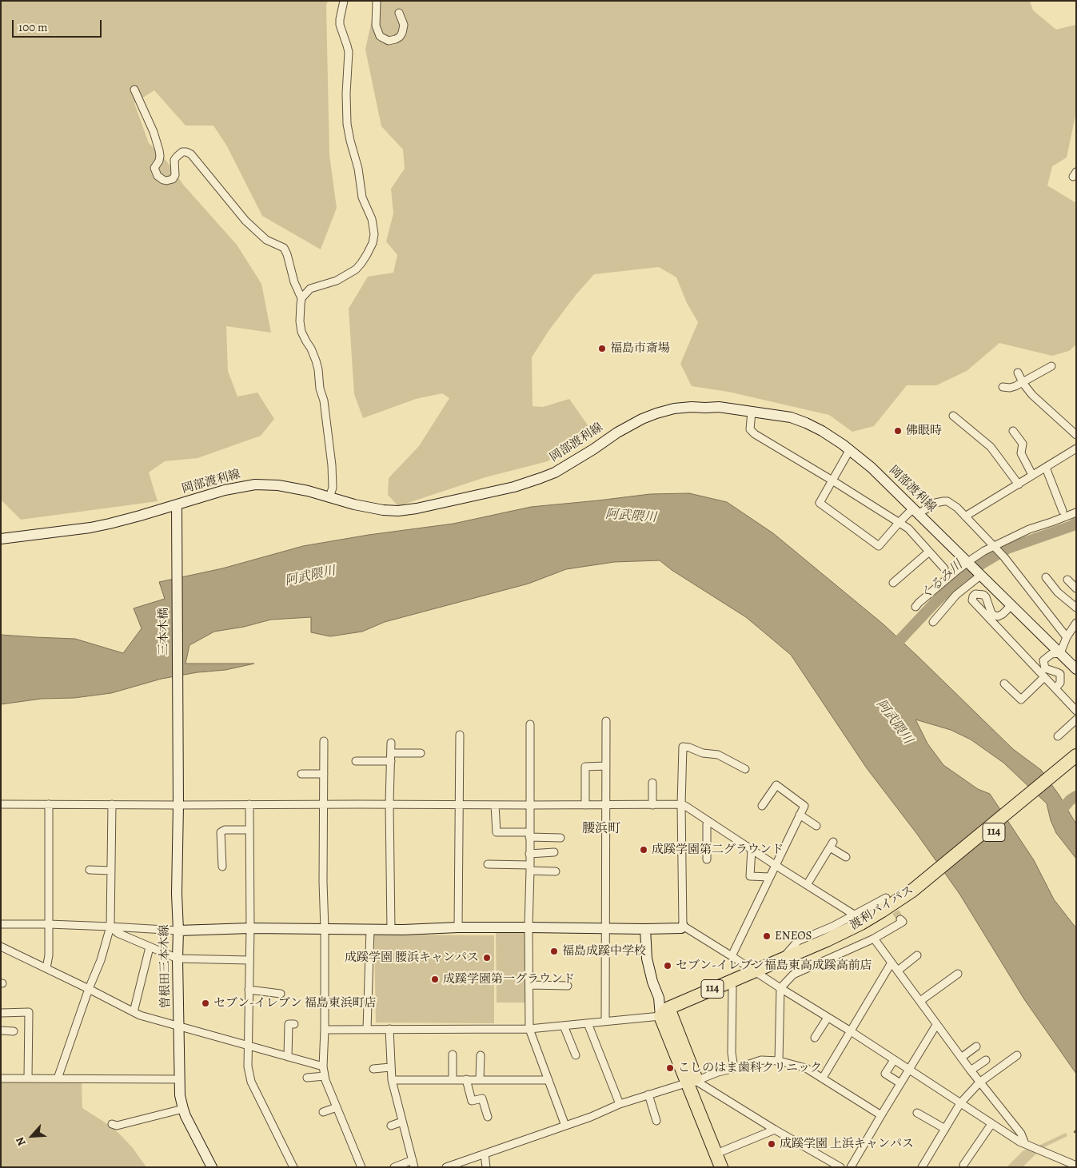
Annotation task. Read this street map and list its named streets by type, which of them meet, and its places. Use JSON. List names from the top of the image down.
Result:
{
  "streets": {
    "highway": ["114", "渡利バイパス"],
    "street": ["岡部渡利線", "三本木橋", "曽根田三本木線"]
  },
  "crossings": [
    ["岡部渡利線", "三本木橋"],
    ["三本木橋", "曽根田三本木線"]
  ],
  "districts": ["腰浜町"],
  "water": ["阿武隈川", "くるみ川"],
  "places": [
    "福島市斎場",
    "佛眼時",
    "成蹊学園第二グラウンド",
    "ENEOS",
    "福島成蹊中学校",
    "成蹊学園 腰浜キャンパス",
    "セブン-イレブン福島東高成蹊高前店",
    "成蹊学園第一グラウンド",
    "セブン-イレブン 福島東浜町店",
    "こしのはま歯科クリニック",
    "成蹊学園 上浜キャンパス"
  ],
  "scale_bar": "100 m",
  "north": "bottom left"
}
